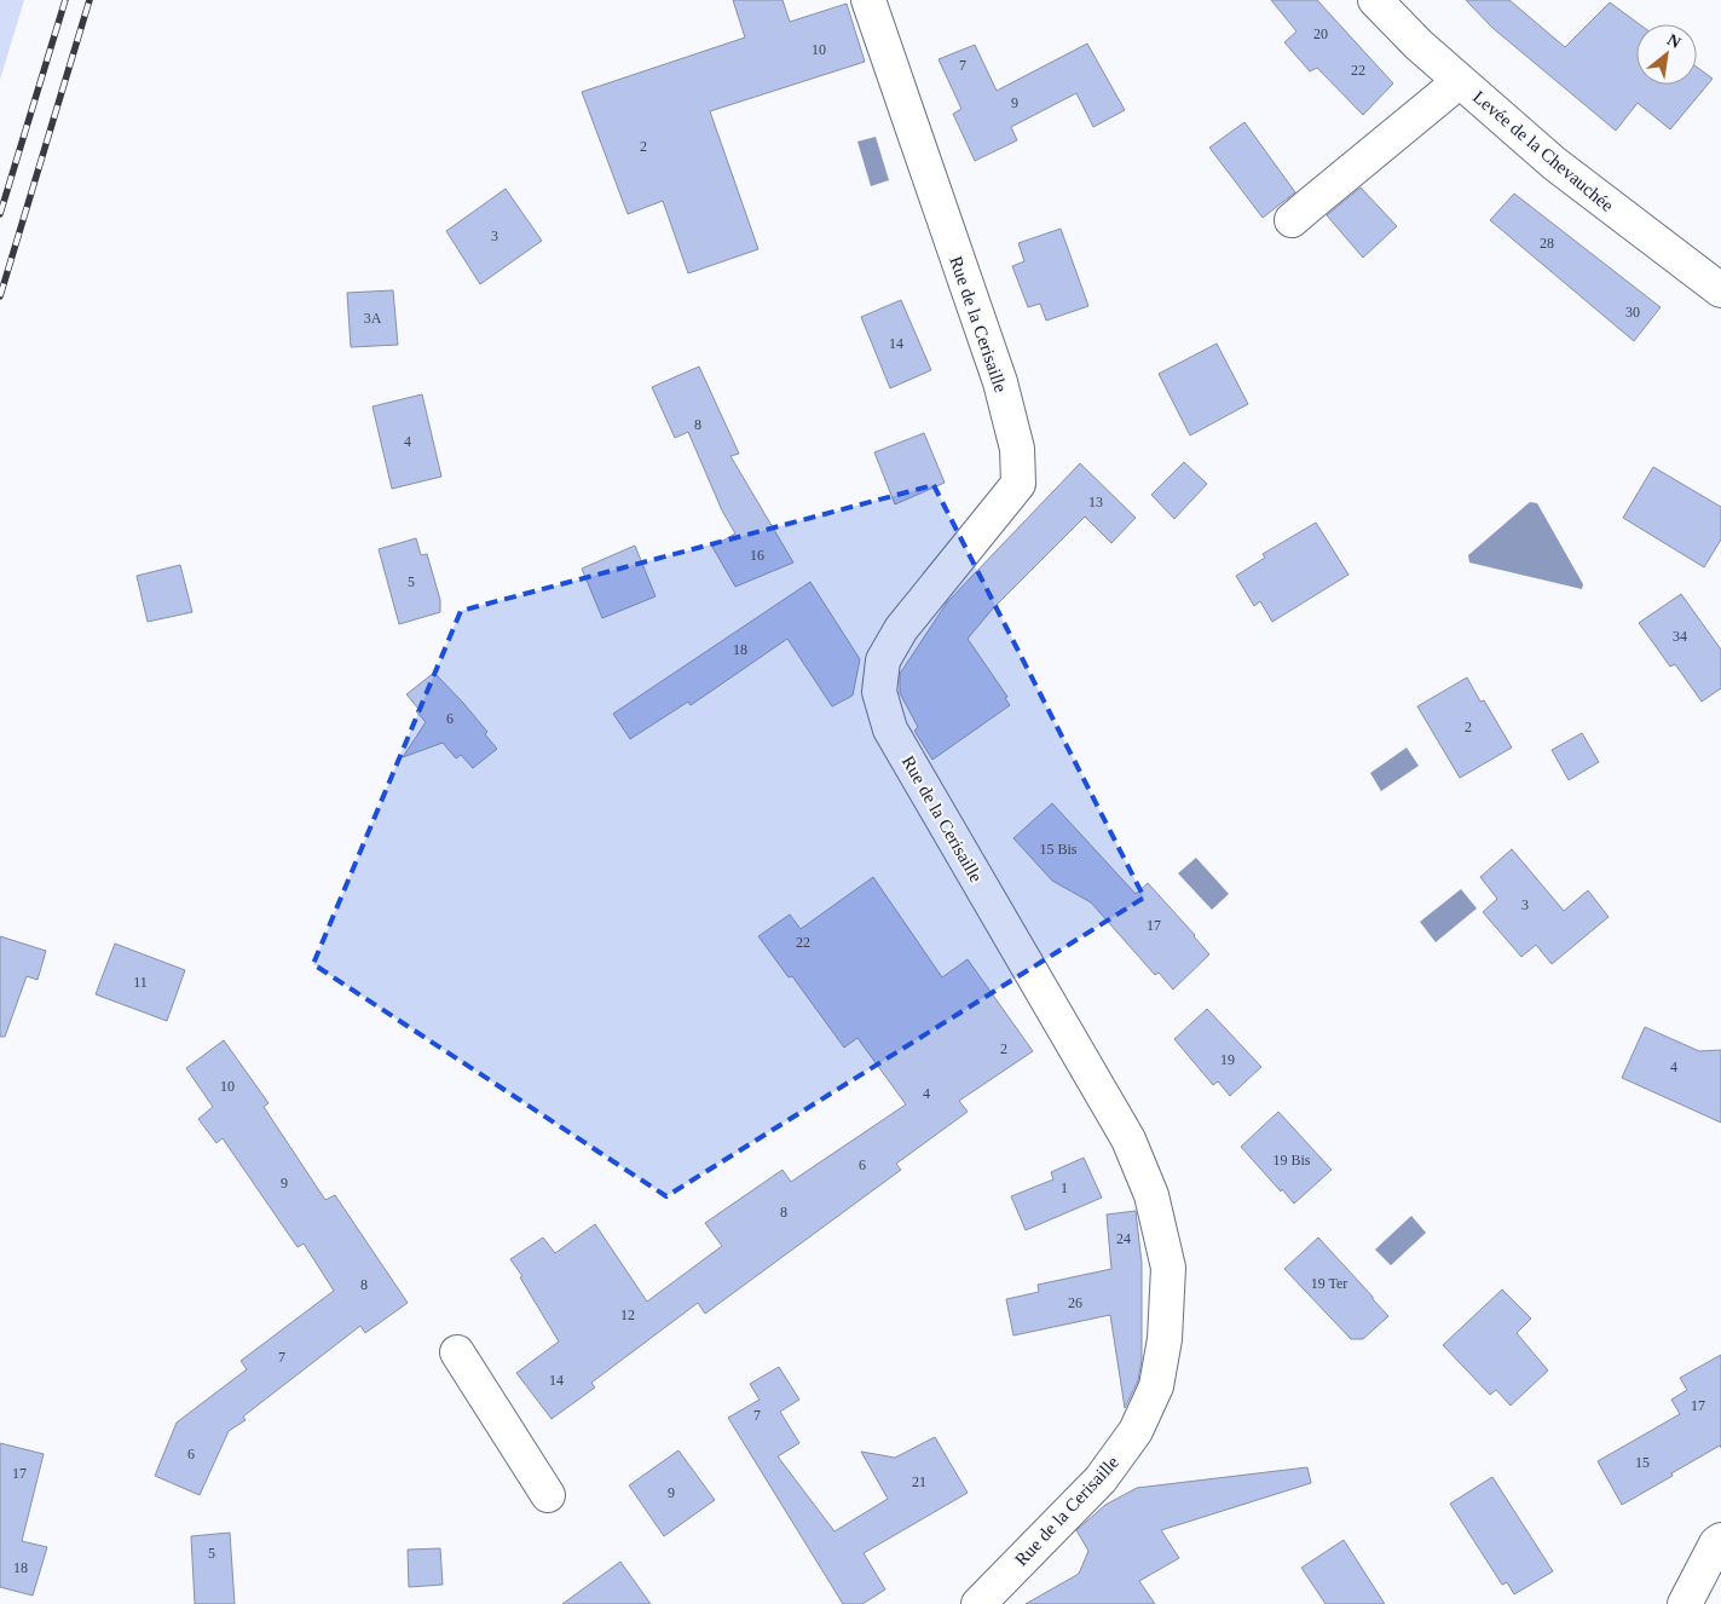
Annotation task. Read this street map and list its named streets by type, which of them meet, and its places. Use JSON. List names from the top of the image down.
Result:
{
  "streets": {
    "street": ["Levée de la Chevauchée", "Rue de la Cerisaille"]
  },
  "house_numbers": [
    "20",
    "10",
    "7",
    "22",
    "9",
    "2",
    "3",
    "28",
    "30",
    "3A",
    "14",
    "8",
    "4",
    "13",
    "16",
    "5",
    "34",
    "18",
    "6",
    "2",
    "15 Bis",
    "3",
    "17",
    "22",
    "11",
    "2",
    "19",
    "4",
    "10",
    "4",
    "19 Bis",
    "6",
    "9",
    "1",
    "8",
    "24",
    "19 Ter",
    "8",
    "26",
    "12",
    "7",
    "14",
    "17",
    "7",
    "6",
    "15",
    "17",
    "21",
    "9",
    "5",
    "18"
  ],
  "north": "top right"
}
